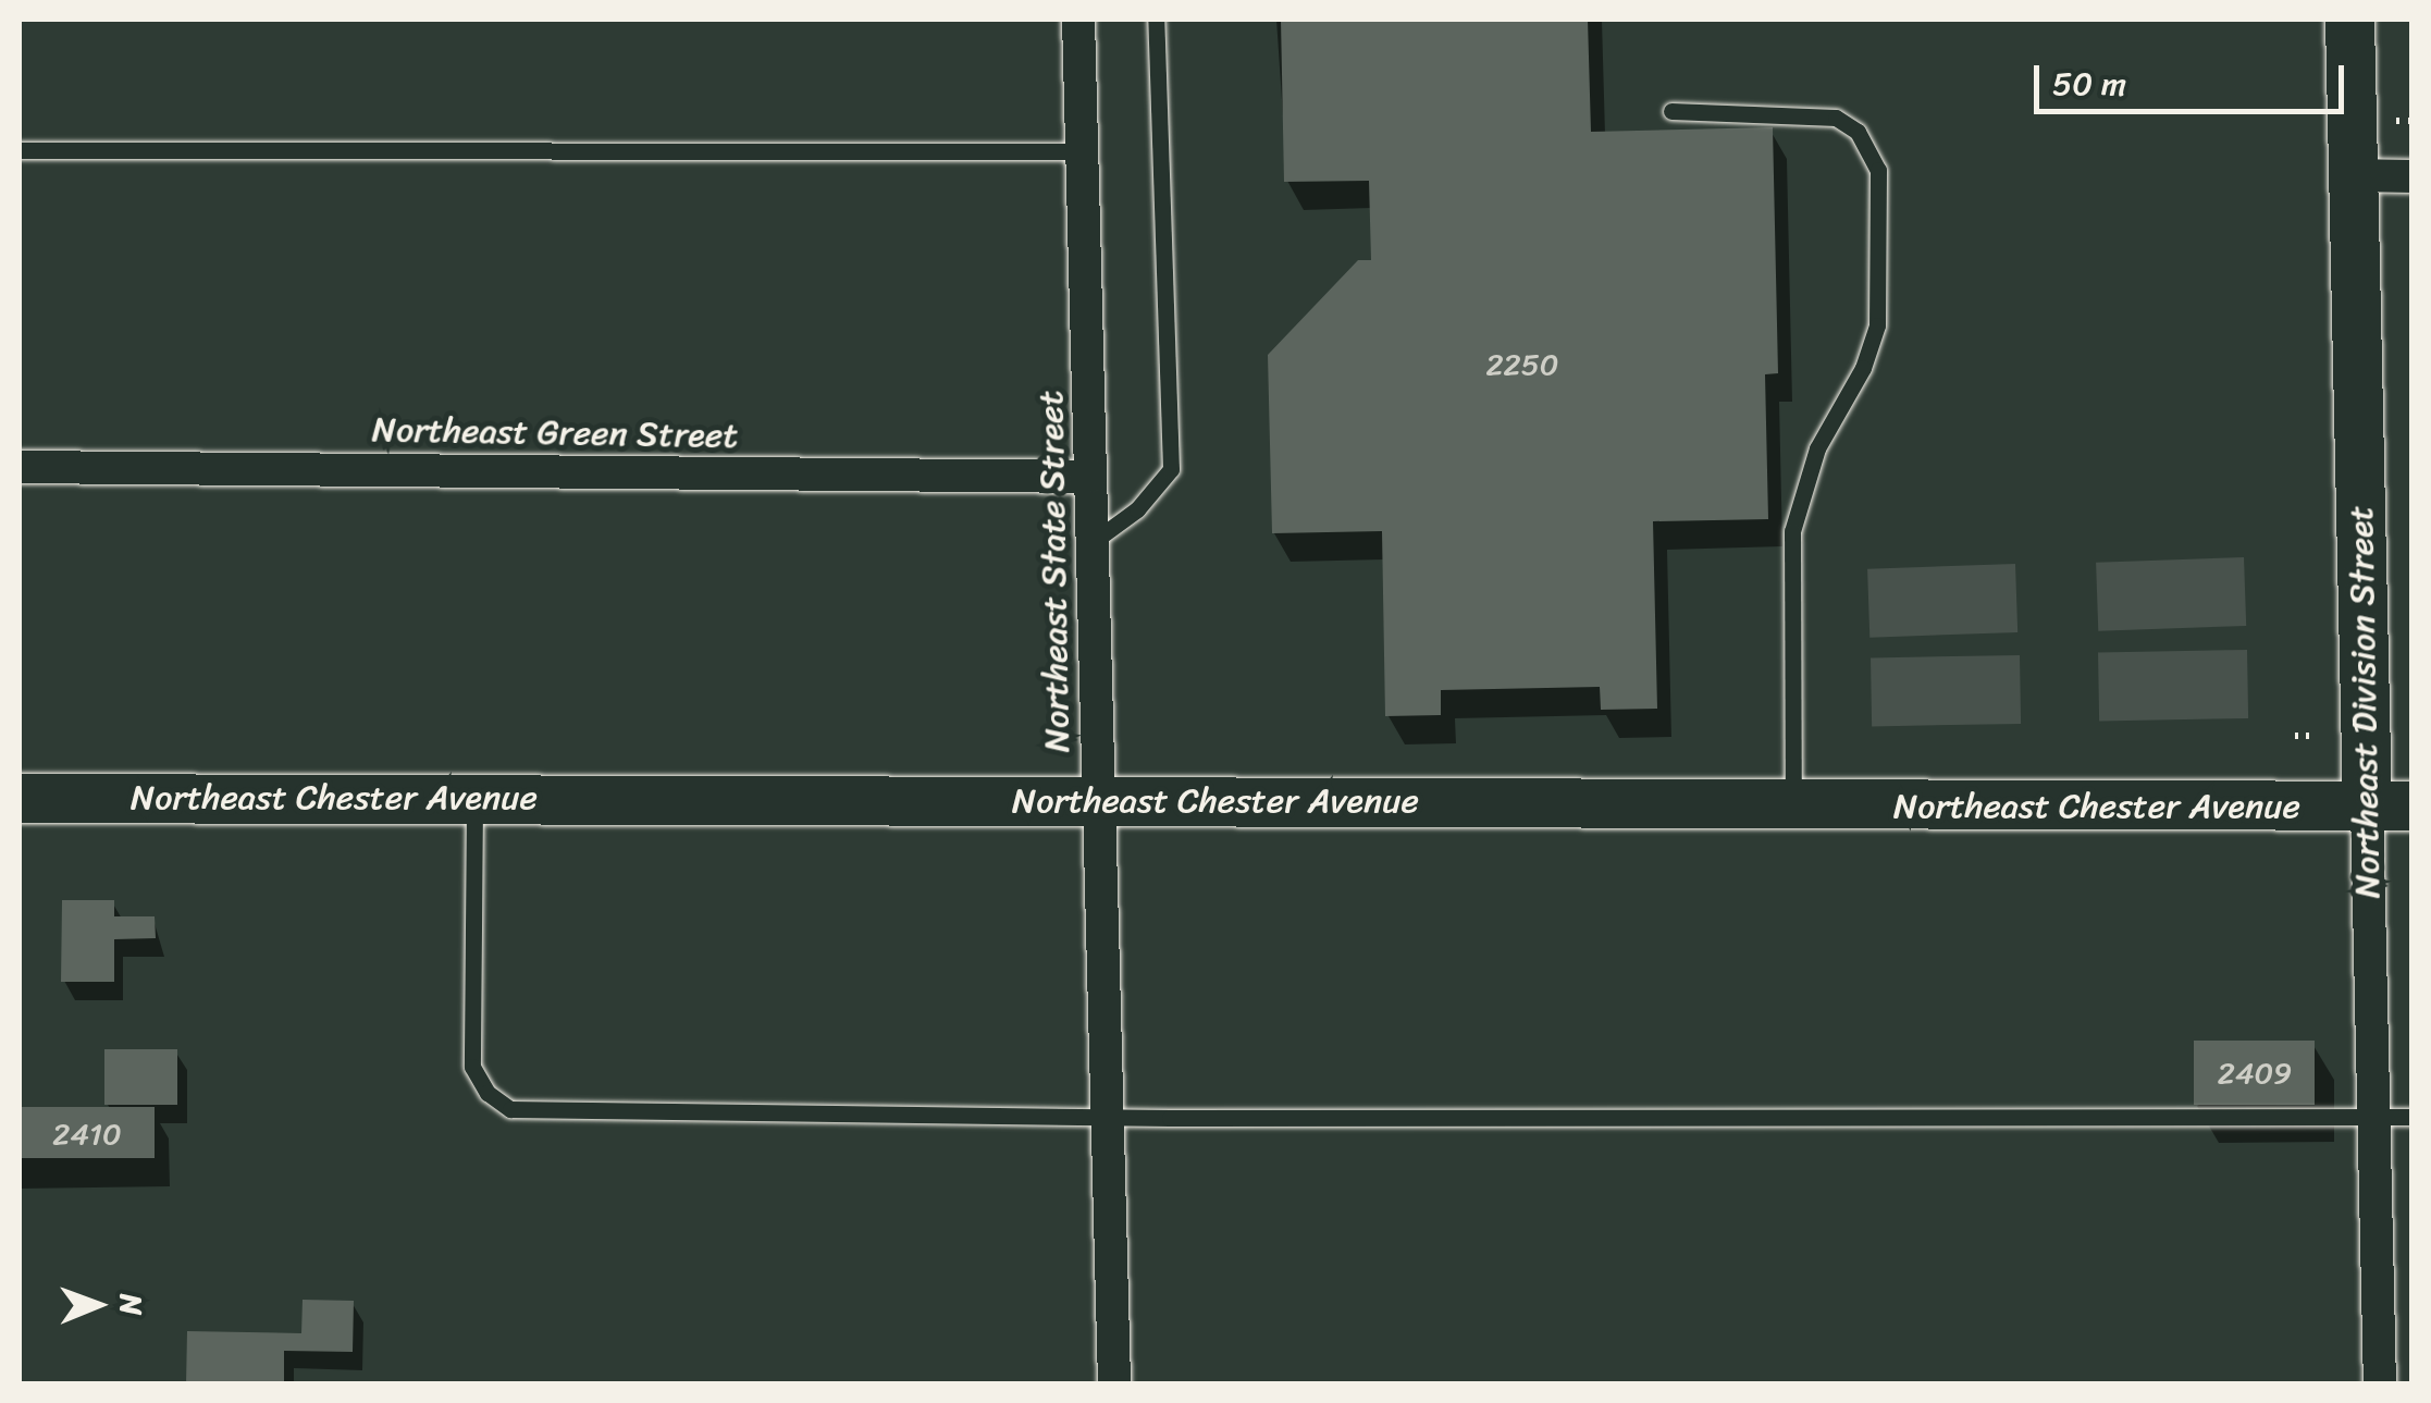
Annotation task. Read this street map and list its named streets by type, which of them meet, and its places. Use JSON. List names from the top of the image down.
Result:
{
  "streets": {
    "street": [
      "Northeast Green Street",
      "Northeast State Street",
      "Northeast Division Street",
      "Northeast Chester Avenue"
    ]
  },
  "crossings": [
    ["Northeast Green Street", "Northeast State Street"],
    ["Northeast State Street", "Northeast Chester Avenue"],
    ["Northeast Division Street", "Northeast Chester Avenue"]
  ],
  "house_numbers": ["2250", "2409", "2410"],
  "scale_bar": "50 m",
  "north": "right"
}
